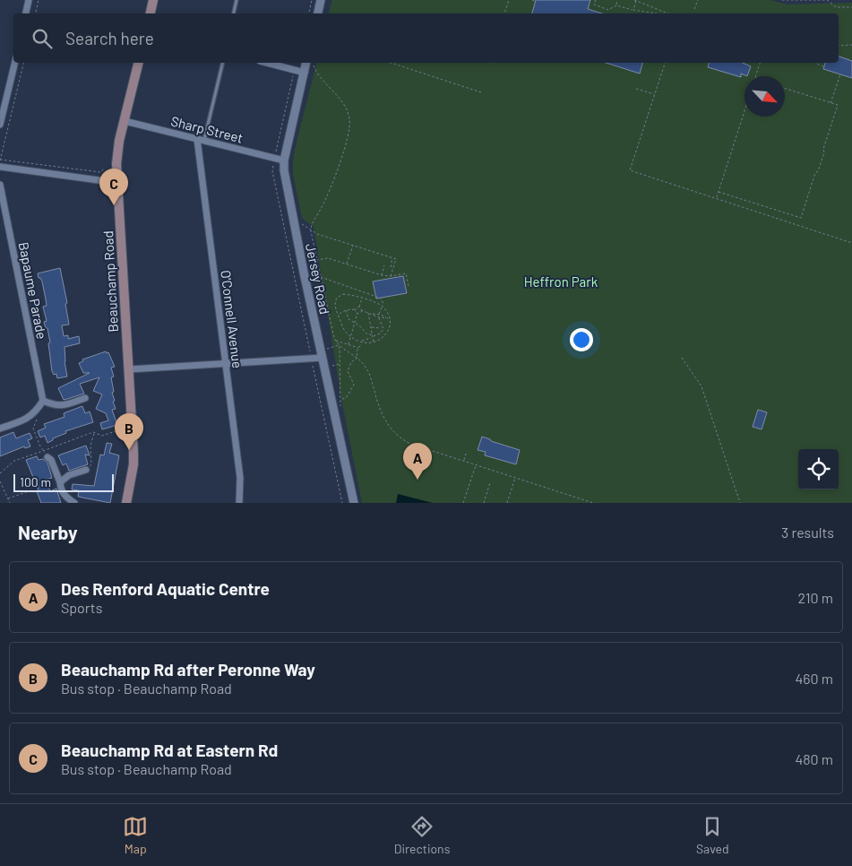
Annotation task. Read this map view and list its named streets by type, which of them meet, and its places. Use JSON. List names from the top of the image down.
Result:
{
  "streets": {
    "main road": ["Beauchamp Road"],
    "street": [
      "Sharp Street",
      "Jersey Road",
      "Bapaume Parade",
      "O'Connell Avenue"
    ]
  },
  "crossings": [
    ["Sharp Street", "Jersey Road"],
    ["Sharp Street", "Beauchamp Road"],
    ["Sharp Street", "O'Connell Avenue"]
  ],
  "parks": ["Heffron Park"],
  "scale_bar": "100 m",
  "north": "bottom right",
  "page": {
    "search": "Search here",
    "pins": ["C", "B", "A"],
    "scale": "100 m",
    "heading": ["Nearby", "3 results"],
    "list": [
      {
        "mark": "A",
        "name": "Des Renford Aquatic Centre",
        "note": "Sports",
        "value": "210 m"
      },
      {
        "mark": "B",
        "name": "Beauchamp Rd after Peronne Way",
        "note": "Bus stop · Beauchamp Road",
        "value": "460 m"
      },
      {
        "mark": "C",
        "name": "Beauchamp Rd at Eastern Rd",
        "note": "Bus stop · Beauchamp Road",
        "value": "480 m"
      }
    ],
    "nav": ["Map", "Directions", "Saved"]
  }
}
